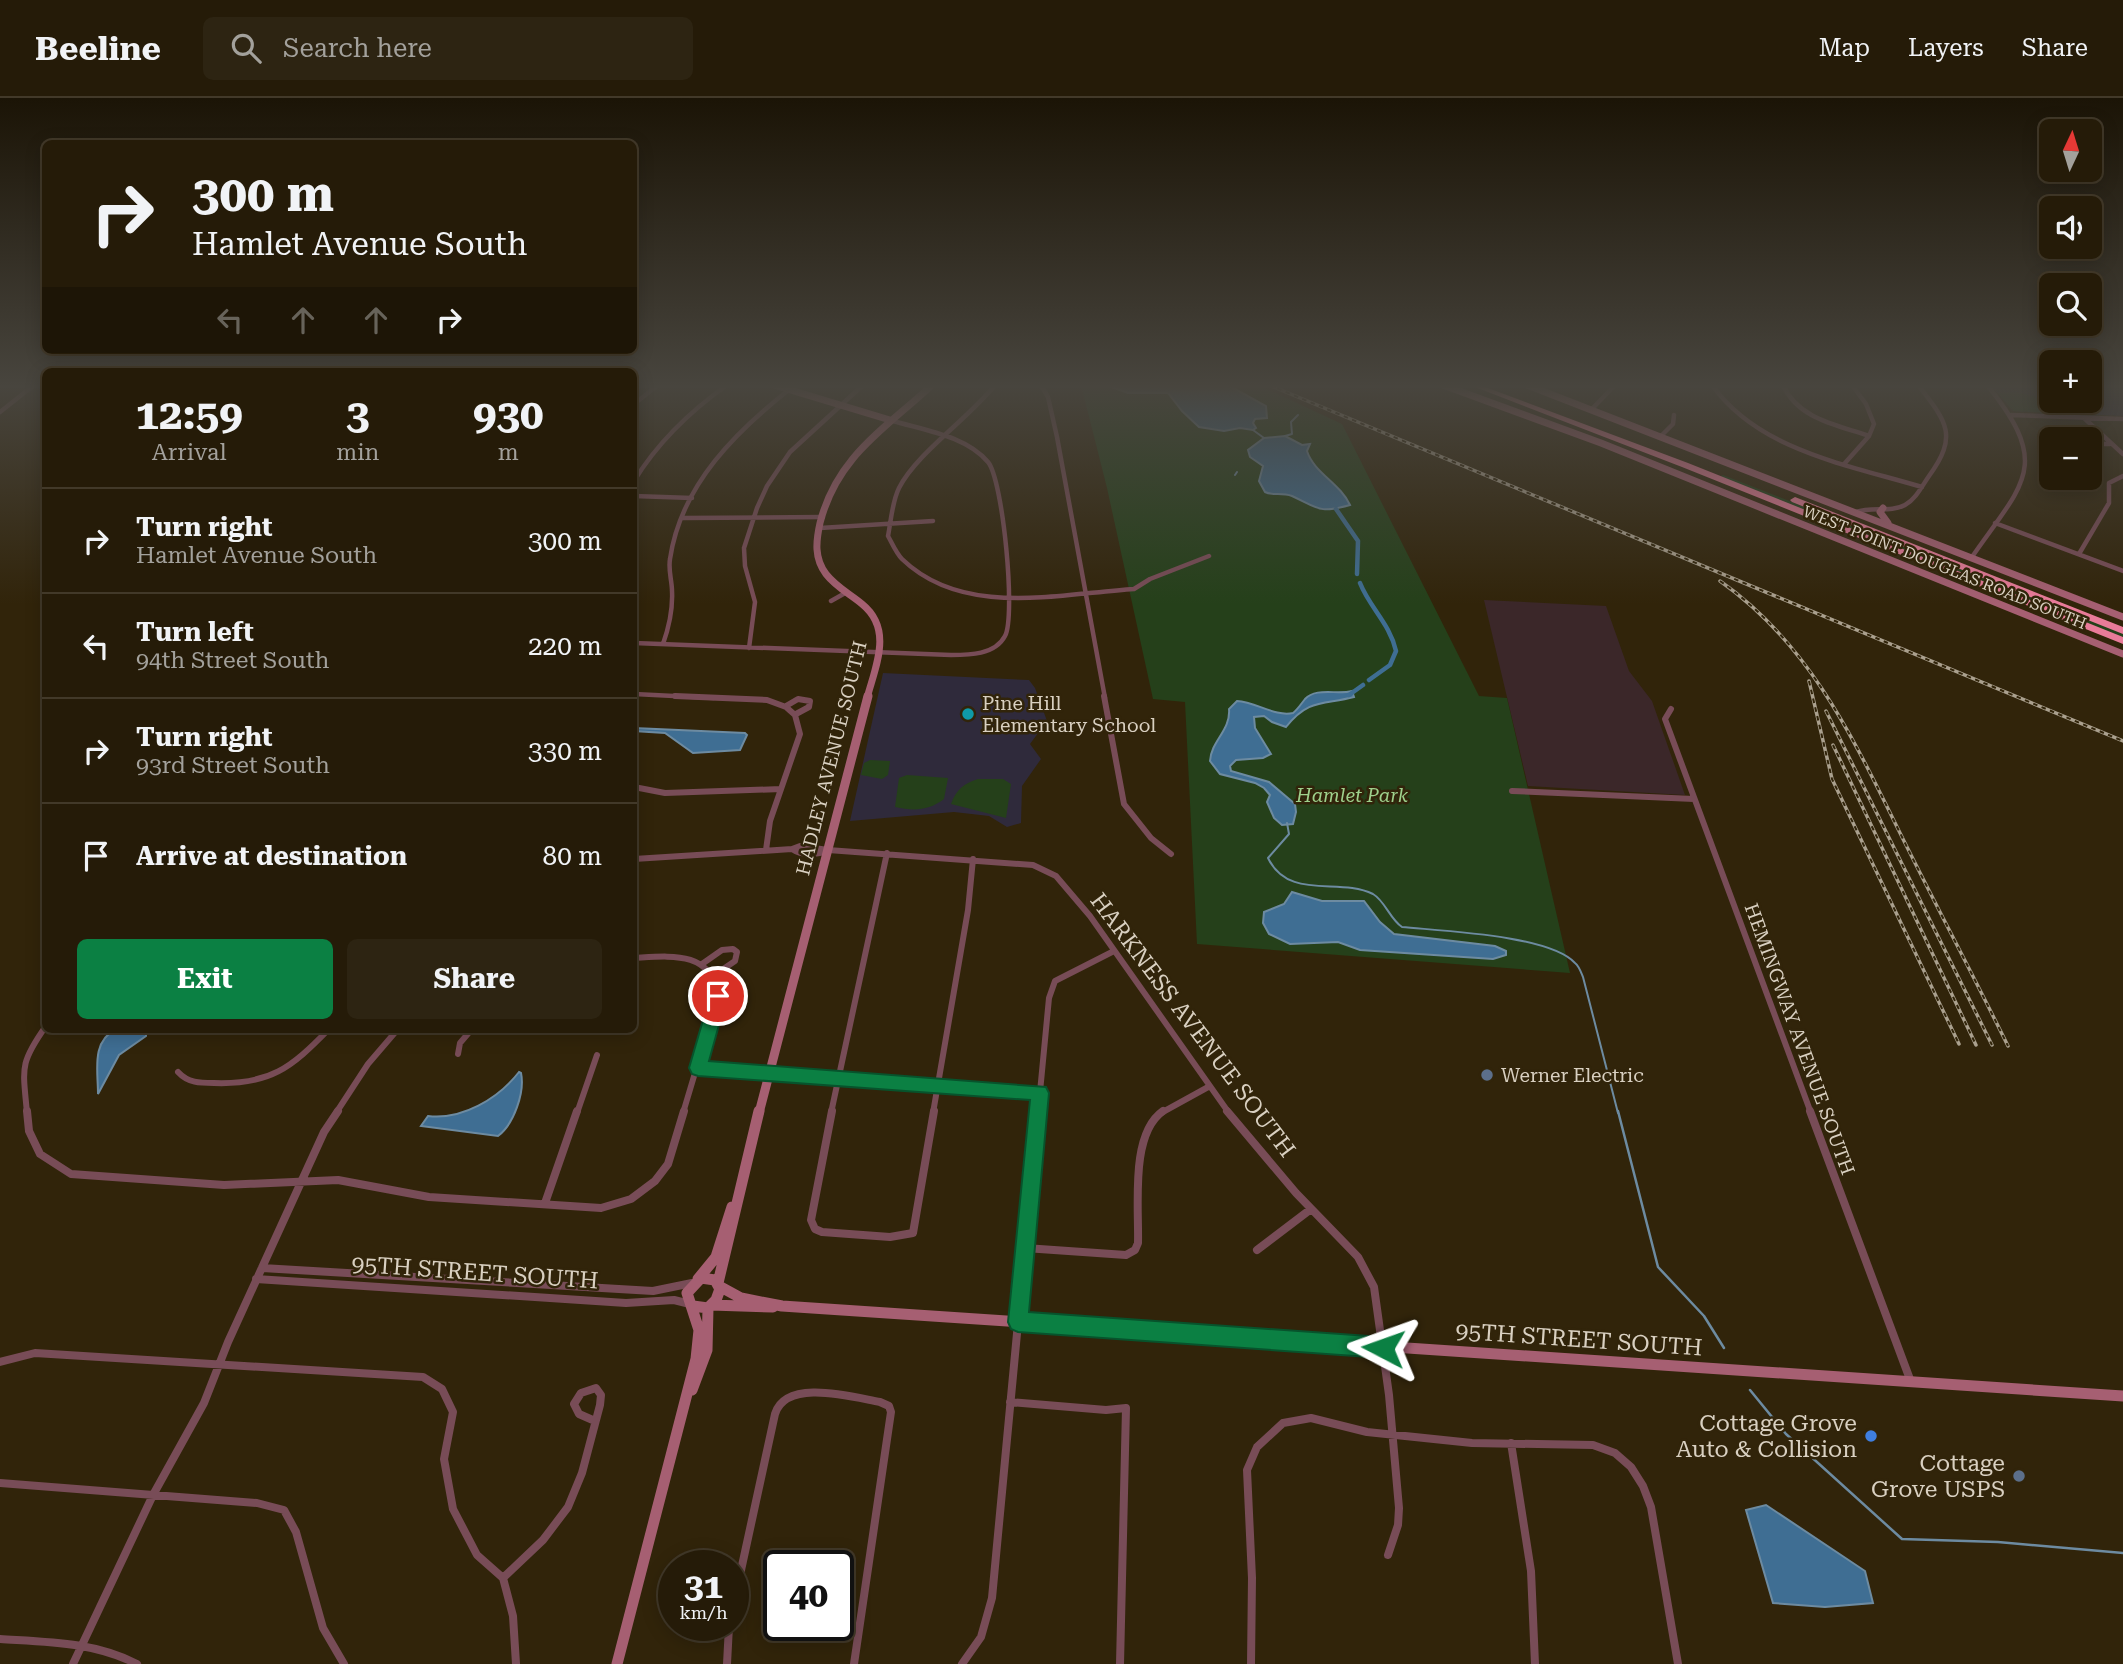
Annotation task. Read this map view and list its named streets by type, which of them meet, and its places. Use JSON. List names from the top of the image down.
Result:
{
  "streets": {
    "street": [
      "WEST POINT DOUGLAS ROAD SOUTH",
      "HADLEY AVENUE SOUTH",
      "HARKNESS AVENUE SOUTH",
      "HEMINGWAY AVENUE SOUTH",
      "95TH STREET SOUTH"
    ]
  },
  "crossings": [
    ["HADLEY AVENUE SOUTH", "95TH STREET SOUTH"],
    ["HARKNESS AVENUE SOUTH", "95TH STREET SOUTH"],
    ["HEMINGWAY AVENUE SOUTH", "95TH STREET SOUTH"]
  ],
  "parks": ["Hamlet Park"],
  "places": [
    "Pine Hill Elementary School",
    "Werner Electric",
    "Cottage Grove Auto & Collision",
    "Cottage Grove USPS"
  ],
  "north": "top",
  "page": {
    "header": "Beeline",
    "search": "Search here",
    "nav": ["Map", "Layers", "Share"],
    "map_buttons": ["+", "−"],
    "turn": ["300 m", "Hamlet Avenue South"],
    "eta": [
      "12:59",
      "Arrival",
      "3",
      "min",
      "930",
      "m"
    ],
    "list": [
      {
        "name": "Turn right",
        "note": "Hamlet Avenue South",
        "value": "300 m"
      },
      {
        "name": "Turn left",
        "note": "94th Street South",
        "value": "220 m"
      },
      {
        "name": "Turn right",
        "note": "93rd Street South",
        "value": "330 m"
      },
      {
        "name": "Arrive at destination",
        "value": "80 m"
      }
    ],
    "buttons": ["Exit", "Share"],
    "speed": "31 km/h",
    "limit": "40"
  }
}
